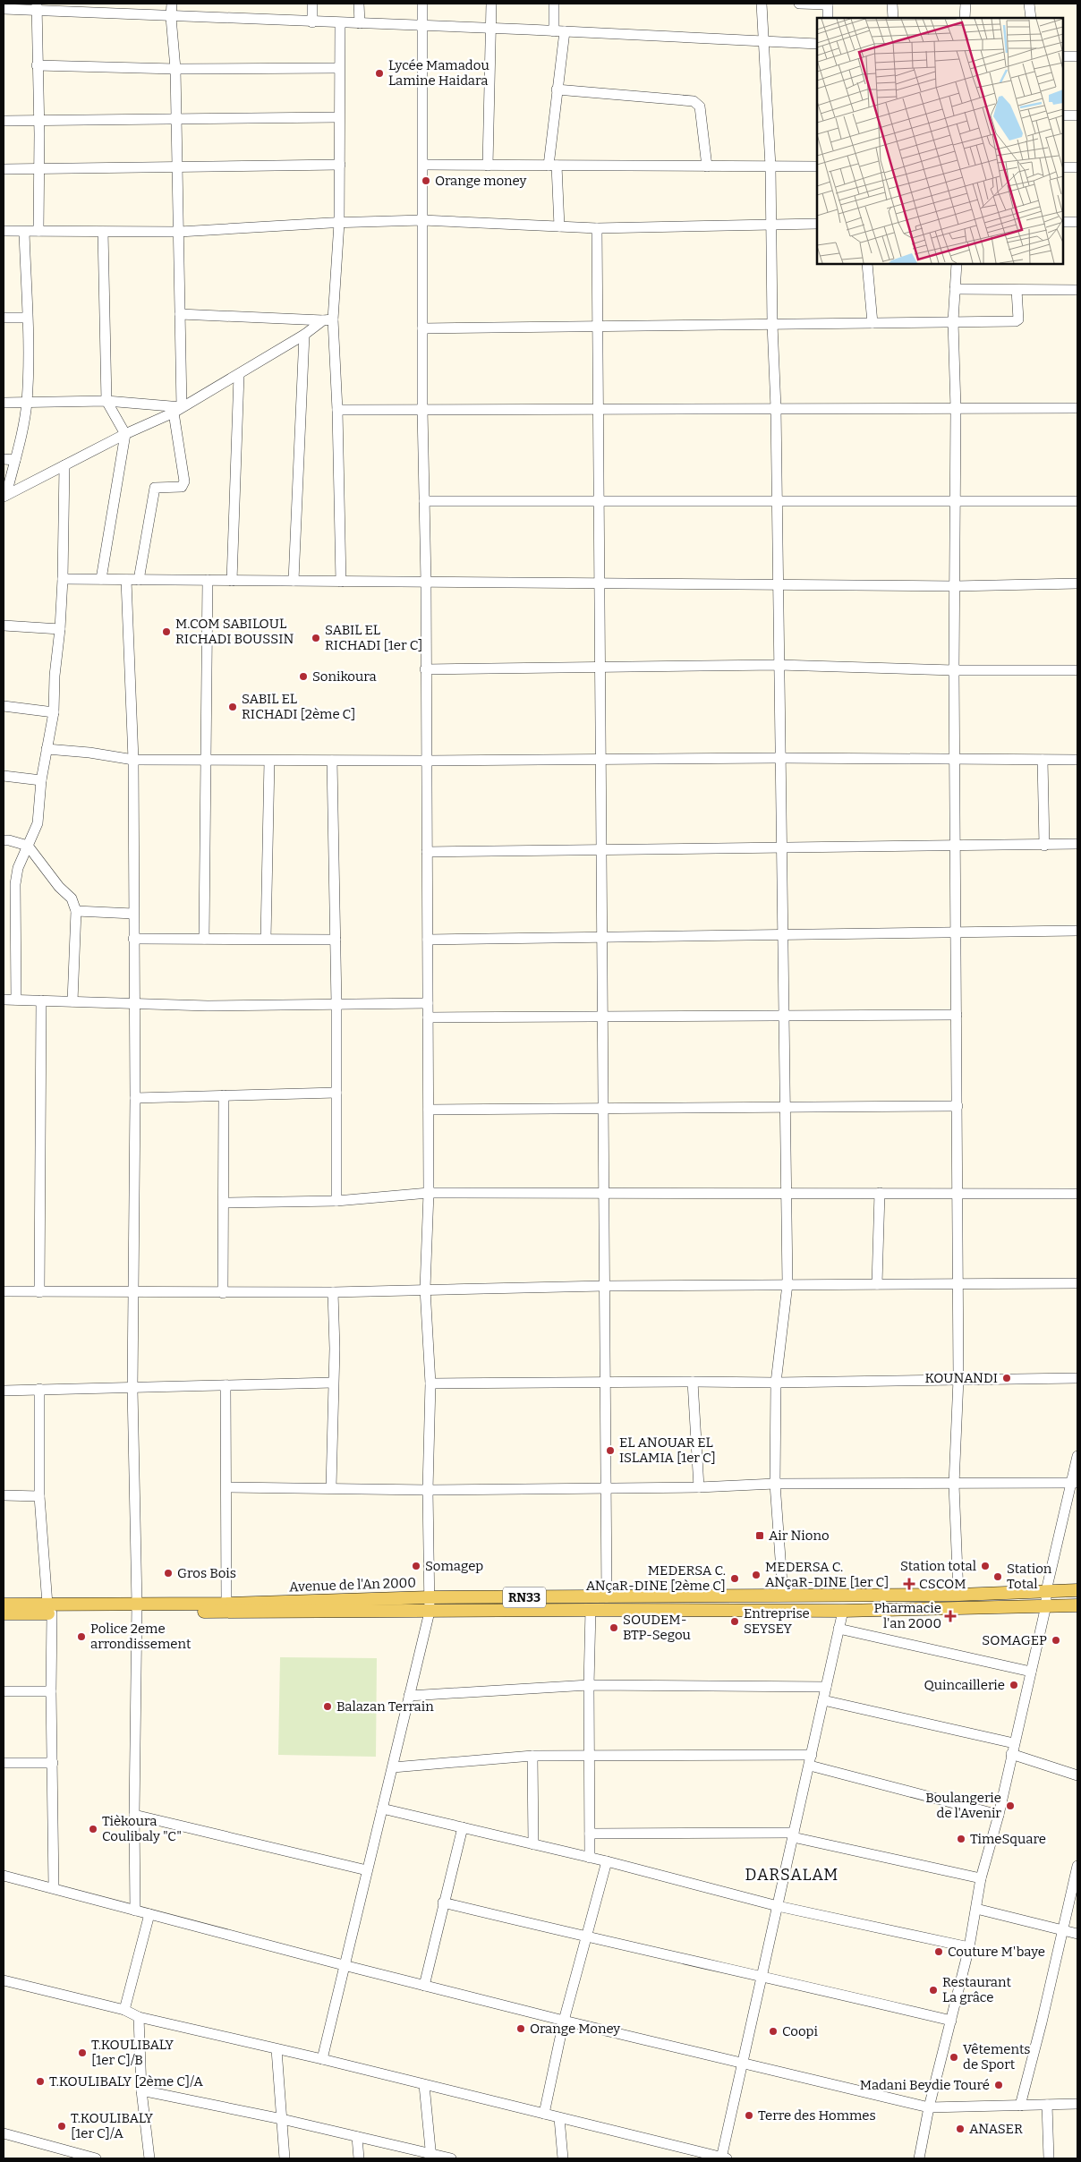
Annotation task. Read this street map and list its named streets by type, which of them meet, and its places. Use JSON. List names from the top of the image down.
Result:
{
  "streets": {
    "main road": ["Avenue de l'An 2000", "RN33"]
  },
  "districts": ["DARSALAM"],
  "places": {
    "other": [
      "Lycée Mamadou Lamine Haidara",
      "Orange money",
      "M.COM SABILOUL RICHADI BOUSSIN",
      "SABIL EL RICHADI [1er C]",
      "Sonikoura",
      "SABIL EL RICHADI [2ème C]",
      "KOUNANDI",
      "EL ANOUAR EL ISLAMIA [1er C]",
      "Somagep",
      "Station total",
      "Gros Bois",
      "MEDERSA C. ANçaR-DINE [1er C]",
      "Station Total",
      "MEDERSA C. ANçaR-DINE [2ème C]",
      "Entreprise SEYSEY",
      "SOUDEM- BTP-Segou",
      "Police 2eme arrondissement",
      "SOMAGEP",
      "Quincaillerie",
      "Balazan Terrain",
      "Boulangerie de l'Avenir",
      "Tièkoura Coulibaly \"C\"",
      "TimeSquare",
      "Couture M'baye",
      "Restaurant La grâce",
      "Orange Money",
      "Coopi",
      "T.KOULIBALY [1er C]/B",
      "Vêtements de Sport",
      "T.KOULIBALY [2ème C]/A",
      "Madani Beydie Touré",
      "Terre des Hommes",
      "T.KOULIBALY [1er C]/A",
      "ANASER"
    ],
    "transit": ["Air Niono"],
    "health": ["CSCOM", "Pharmacie l'an 2000"]
  }
}
